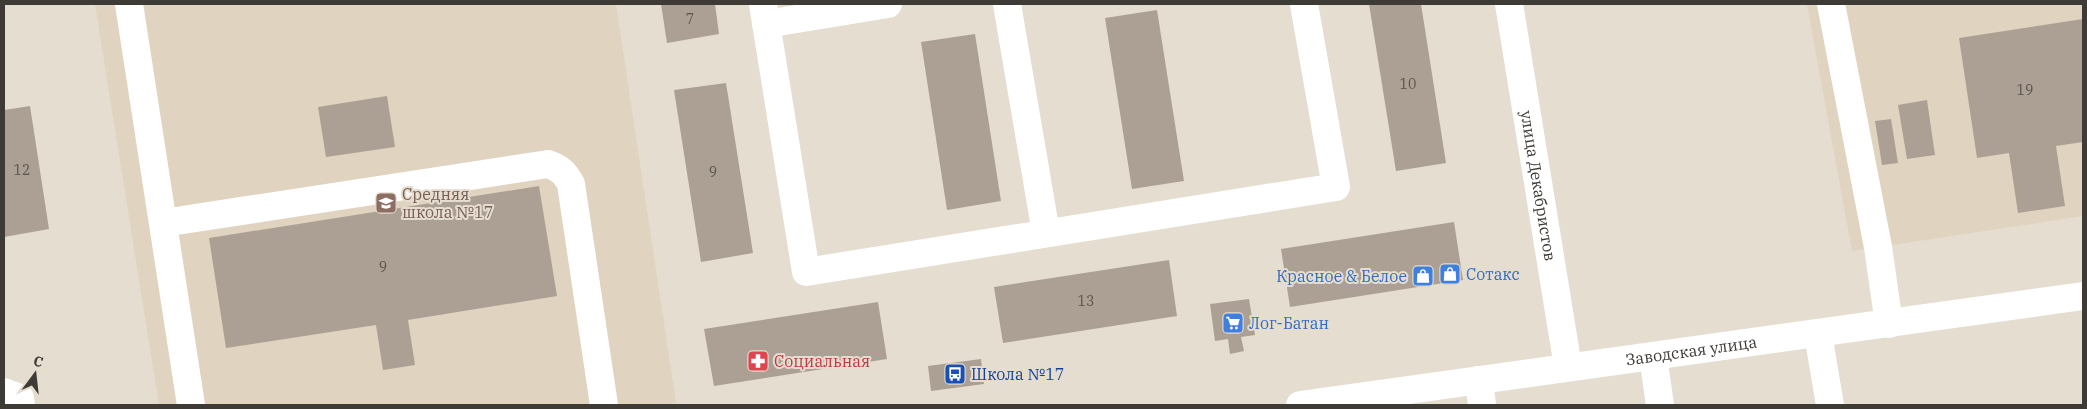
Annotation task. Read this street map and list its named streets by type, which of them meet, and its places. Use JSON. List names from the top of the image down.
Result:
{
  "streets": {
    "street": ["улица Декабристов", "Заводская улица"]
  },
  "crossings": [
    ["улица Декабристов", "Заводская улица"]
  ],
  "places": {
    "school or university": ["Средняя школа №17"],
    "shop": ["Сотакс", "Красное & Белое"],
    "supermarket": ["Лог-Батан"],
    "pharmacy": ["Социальная"],
    "bus stop": ["Школа №17"]
  },
  "house_numbers": [
    "7",
    "10",
    "19",
    "12",
    "9",
    "9",
    "13"
  ],
  "north": "top"
}
